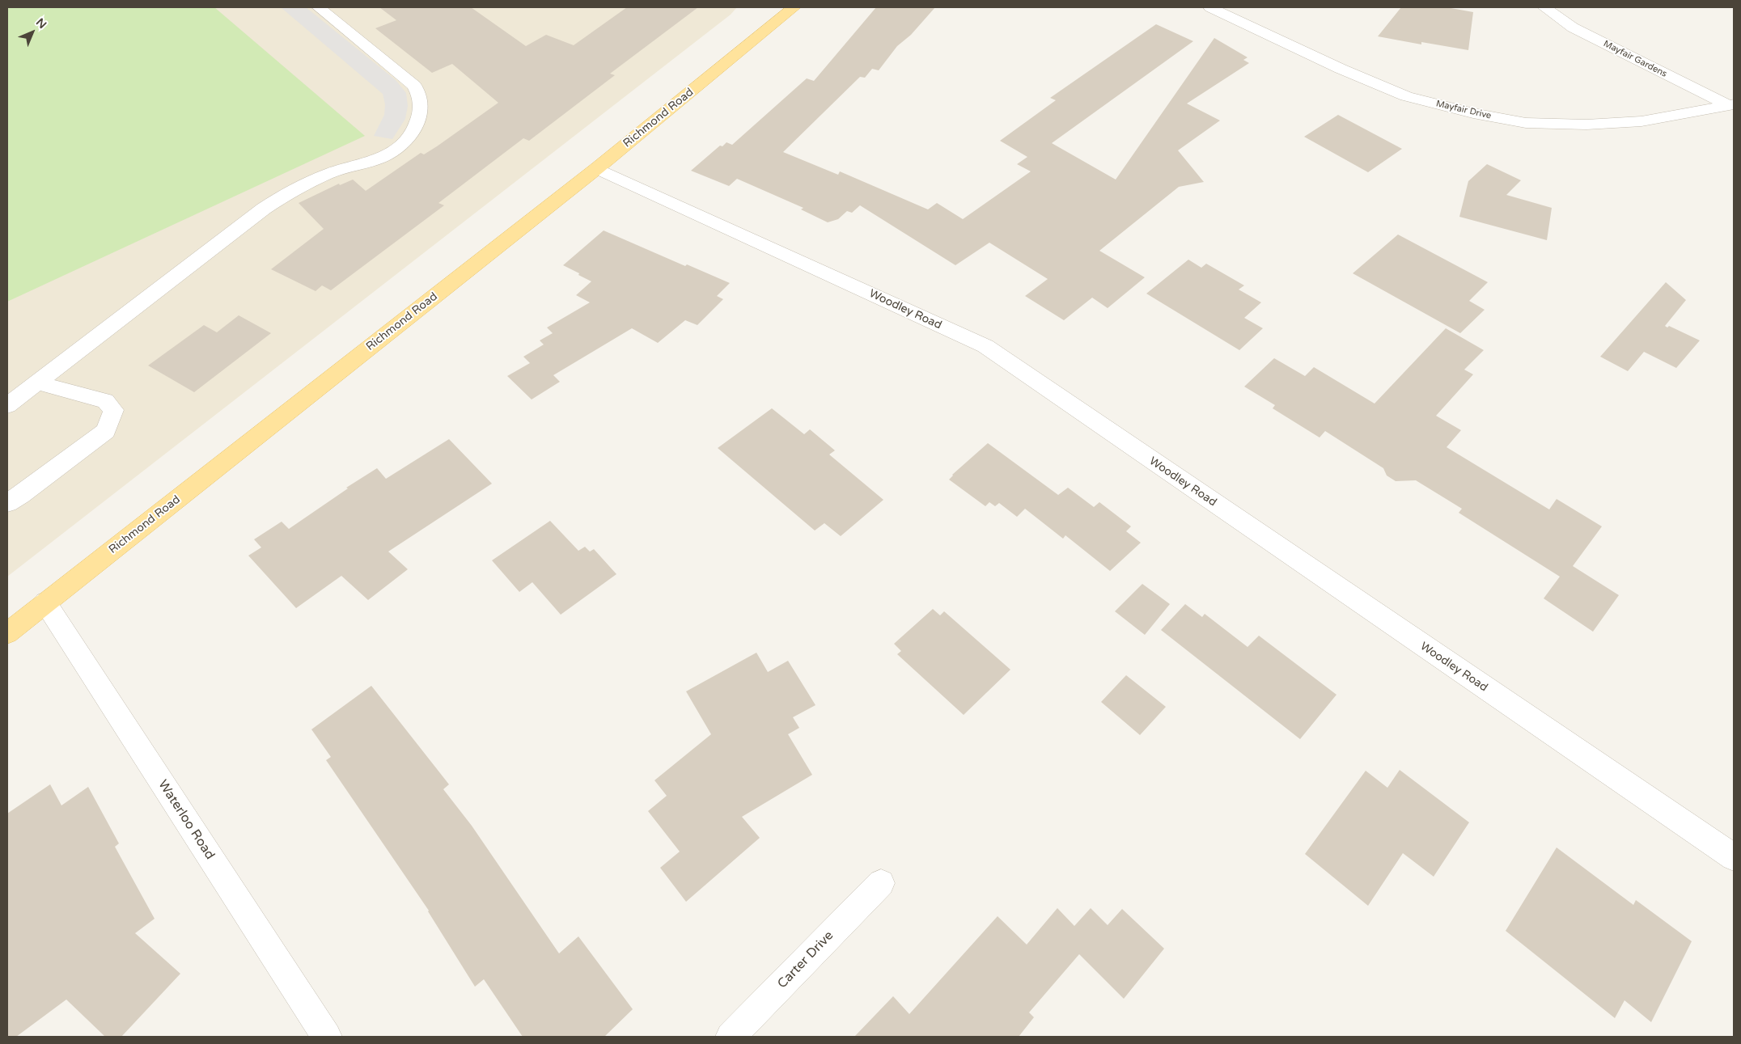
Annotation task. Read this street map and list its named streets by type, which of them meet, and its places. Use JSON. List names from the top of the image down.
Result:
{
  "streets": {
    "main road": ["Richmond Road"],
    "street": [
      "Mayfair Gardens",
      "Mayfair Drive",
      "Woodley Road",
      "Waterloo Road",
      "Carter Drive"
    ]
  },
  "crossings": [
    ["Mayfair Gardens", "Mayfair Drive"],
    ["Richmond Road", "Woodley Road"],
    ["Richmond Road", "Waterloo Road"]
  ],
  "north": "top right"
}
